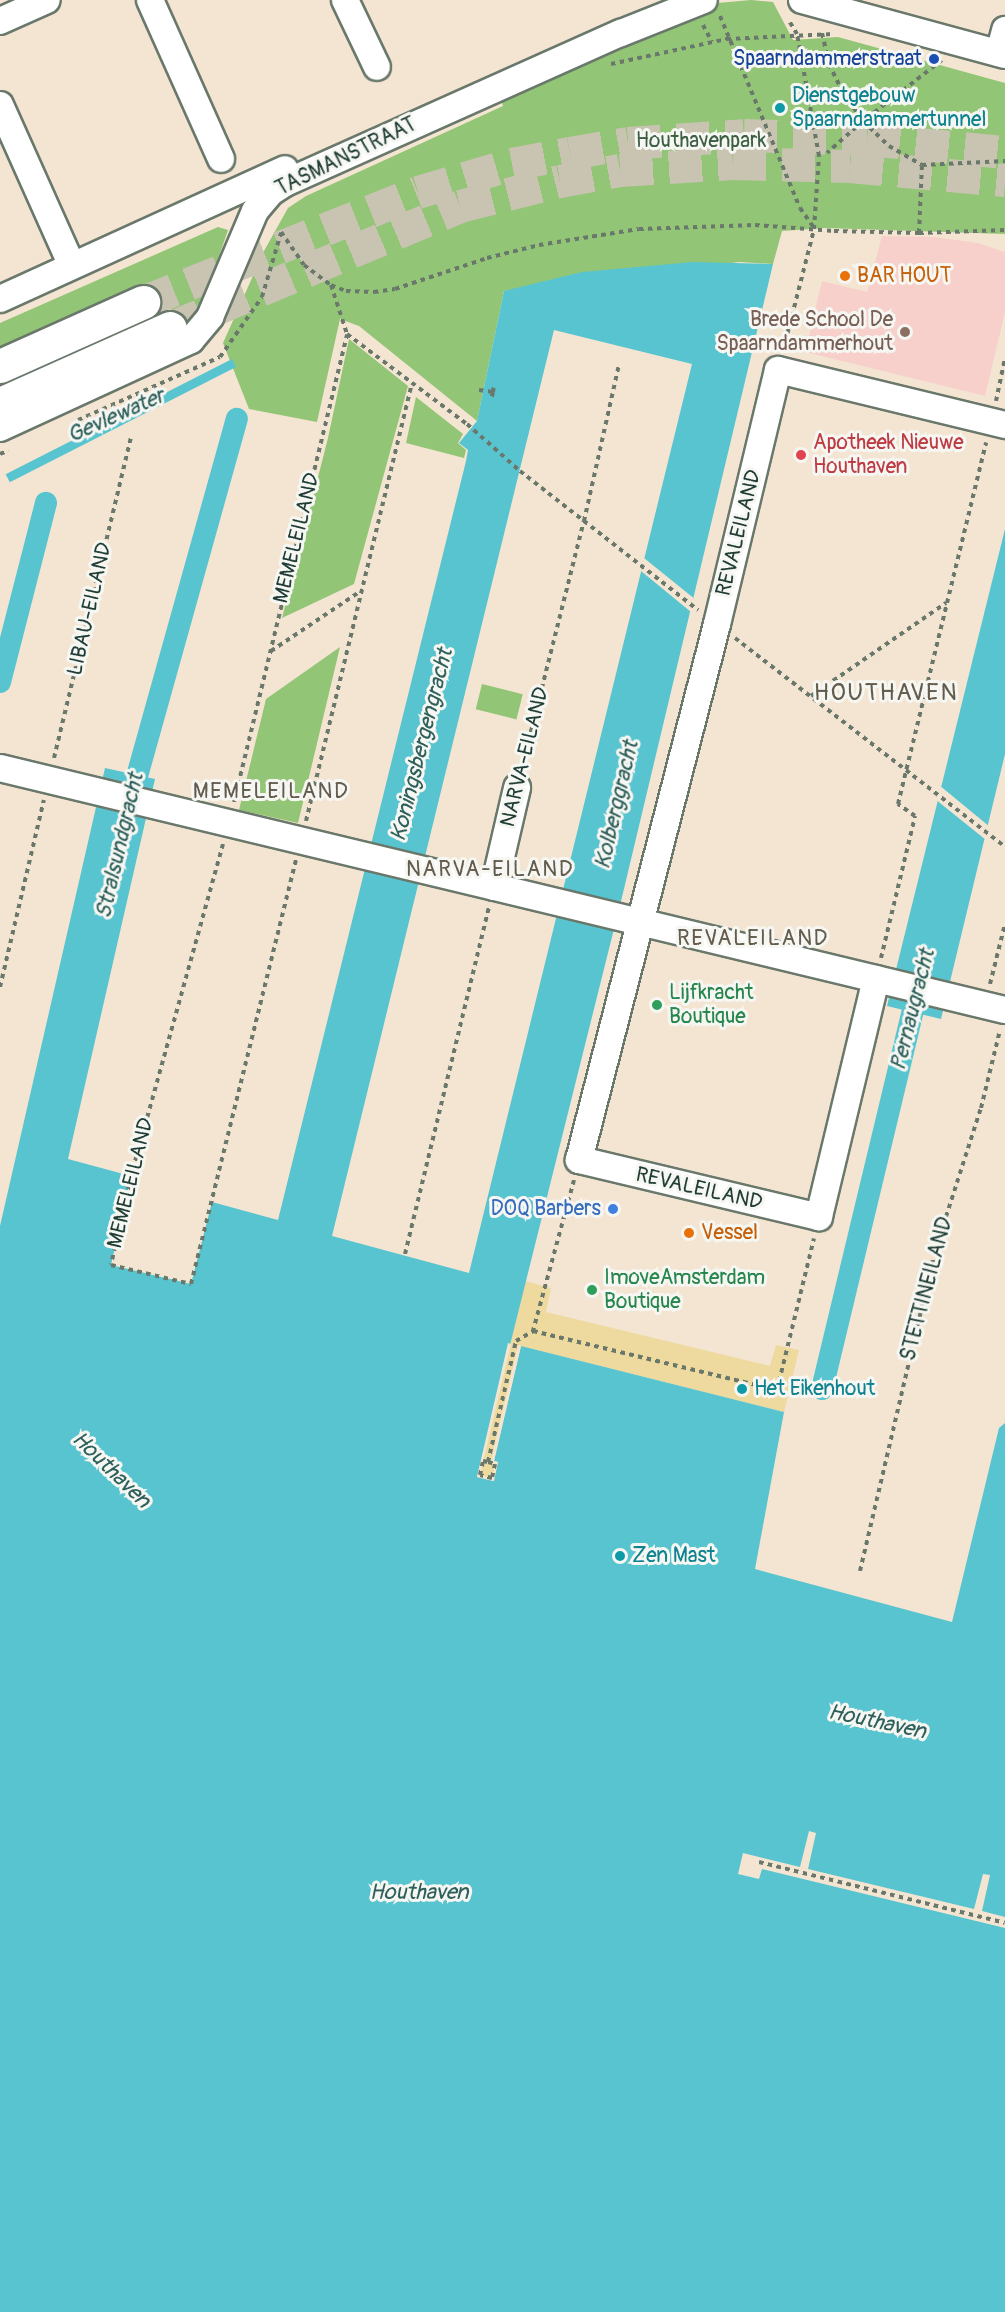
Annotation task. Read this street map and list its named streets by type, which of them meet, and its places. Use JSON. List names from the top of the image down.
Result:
{
  "streets": {
    "street": ["TASMANSTRAAT", "REVALEILAND", "NARVA-EILAND"],
    "path": ["MEMELEILAND", "LIBAU-EILAND", "STETTINEILAND"]
  },
  "districts": [
    "HOUTHAVEN",
    "MEMELEILAND",
    "NARVA-EILAND",
    "REVALEILAND"
  ],
  "water": [
    "Gevlewater",
    "Koningsbergengracht",
    "Kolberggracht",
    "Stralsundgracht",
    "Pernaugracht",
    "Houthaven"
  ],
  "parks": ["Houthavenpark"],
  "places": [
    "Spaarndammerstraat",
    "Dienstgebouw Spaarndammertunnel",
    "BAR HOUT",
    "Brede School De Spaarndammerhout",
    "Apotheek Nieuwe Houthaven",
    "Lijfkracht Boutique",
    "DOQ Barbers",
    "Vessel",
    "ImoveAmsterdam Boutique",
    "Het Eikenhout",
    "Zen Mast"
  ]
}
